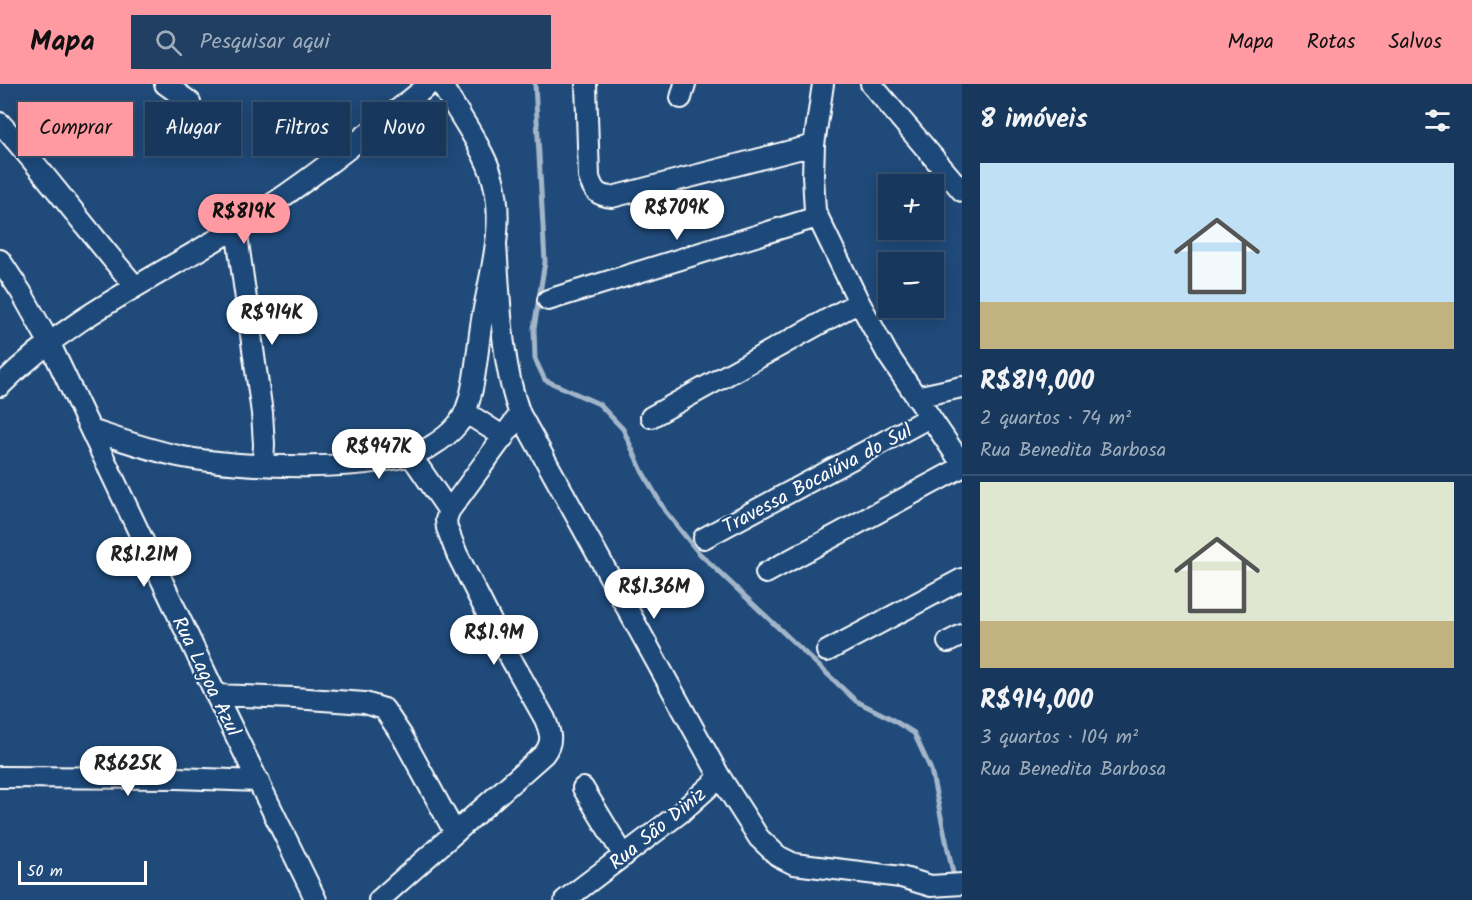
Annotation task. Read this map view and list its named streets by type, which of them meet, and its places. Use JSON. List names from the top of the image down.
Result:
{
  "streets": {
    "street": ["Travessa Bocaiúva do Sul", "Rua Lagoa Azul", "Rua São Diniz"]
  },
  "scale_bar": "50 m",
  "page": {
    "header": "Mapa",
    "search": "Pesquisar aqui",
    "nav": ["Mapa", "Rotas", "Salvos"],
    "heading": "8 imóveis",
    "chip": [
      "Comprar",
      "Alugar",
      "Filtros",
      "Novo"
    ],
    "list": [
      {
        "name": "R$819,000",
        "note": "2 quartos · 74 m² · Rua Benedita Barbosa"
      },
      {
        "name": "R$914,000",
        "note": "3 quartos · 104 m² · Rua Benedita Barbosa"
      }
    ],
    "map_buttons": ["+", "−"],
    "price": [
      "R$709K",
      "R$819K",
      "R$914K",
      "R$947K",
      "R$1.21M",
      "R$1.36M",
      "R$1.9M",
      "R$625K"
    ],
    "scale": "50 m"
  }
}
